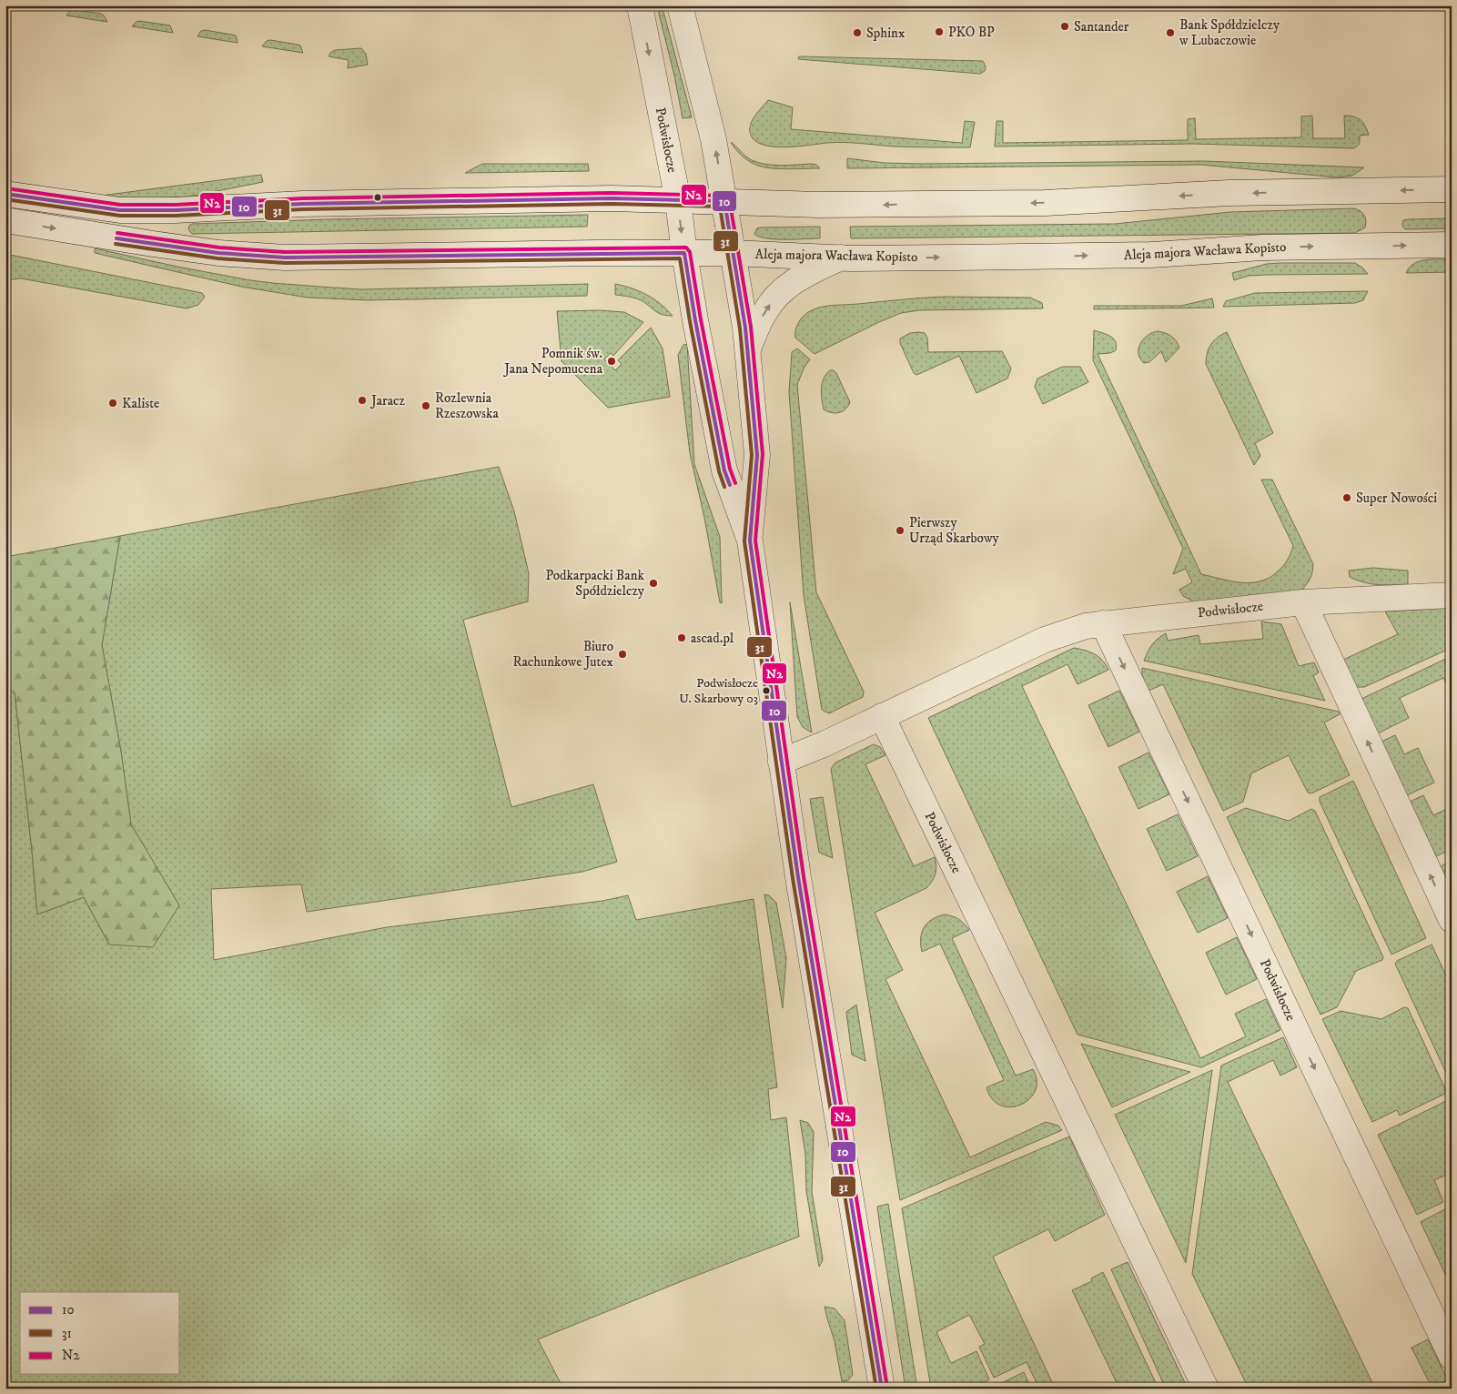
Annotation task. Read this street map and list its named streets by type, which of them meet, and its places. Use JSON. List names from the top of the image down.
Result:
{
  "streets": {
    "street": ["Podwisłocze", "Aleja majora Wacława Kopisto"]
  },
  "crossings": [
    ["Podwisłocze", "Aleja majora Wacława Kopisto"]
  ],
  "places": [
    "Santander",
    "PKO BP",
    "Sphinx",
    "Bank Spółdzielczy w Lubaczowie",
    "Pomnik św. Jana Nepomucena",
    "Jaracz",
    "Kaliste",
    "Rozlewnia Rzeszowska",
    "Super Nowości",
    "Pierwszy Urząd Skarbowy",
    "Podkarpacki Bank Spółdzielczy",
    "ascad.pl",
    "Biuro Rachunkowe Jutex",
    "Podwisłocze U. Skarbowy 03"
  ],
  "lines": ["transit line N2", "transit line 10", "transit line 31"],
  "legend": ["10", "31", "N2"]
}
